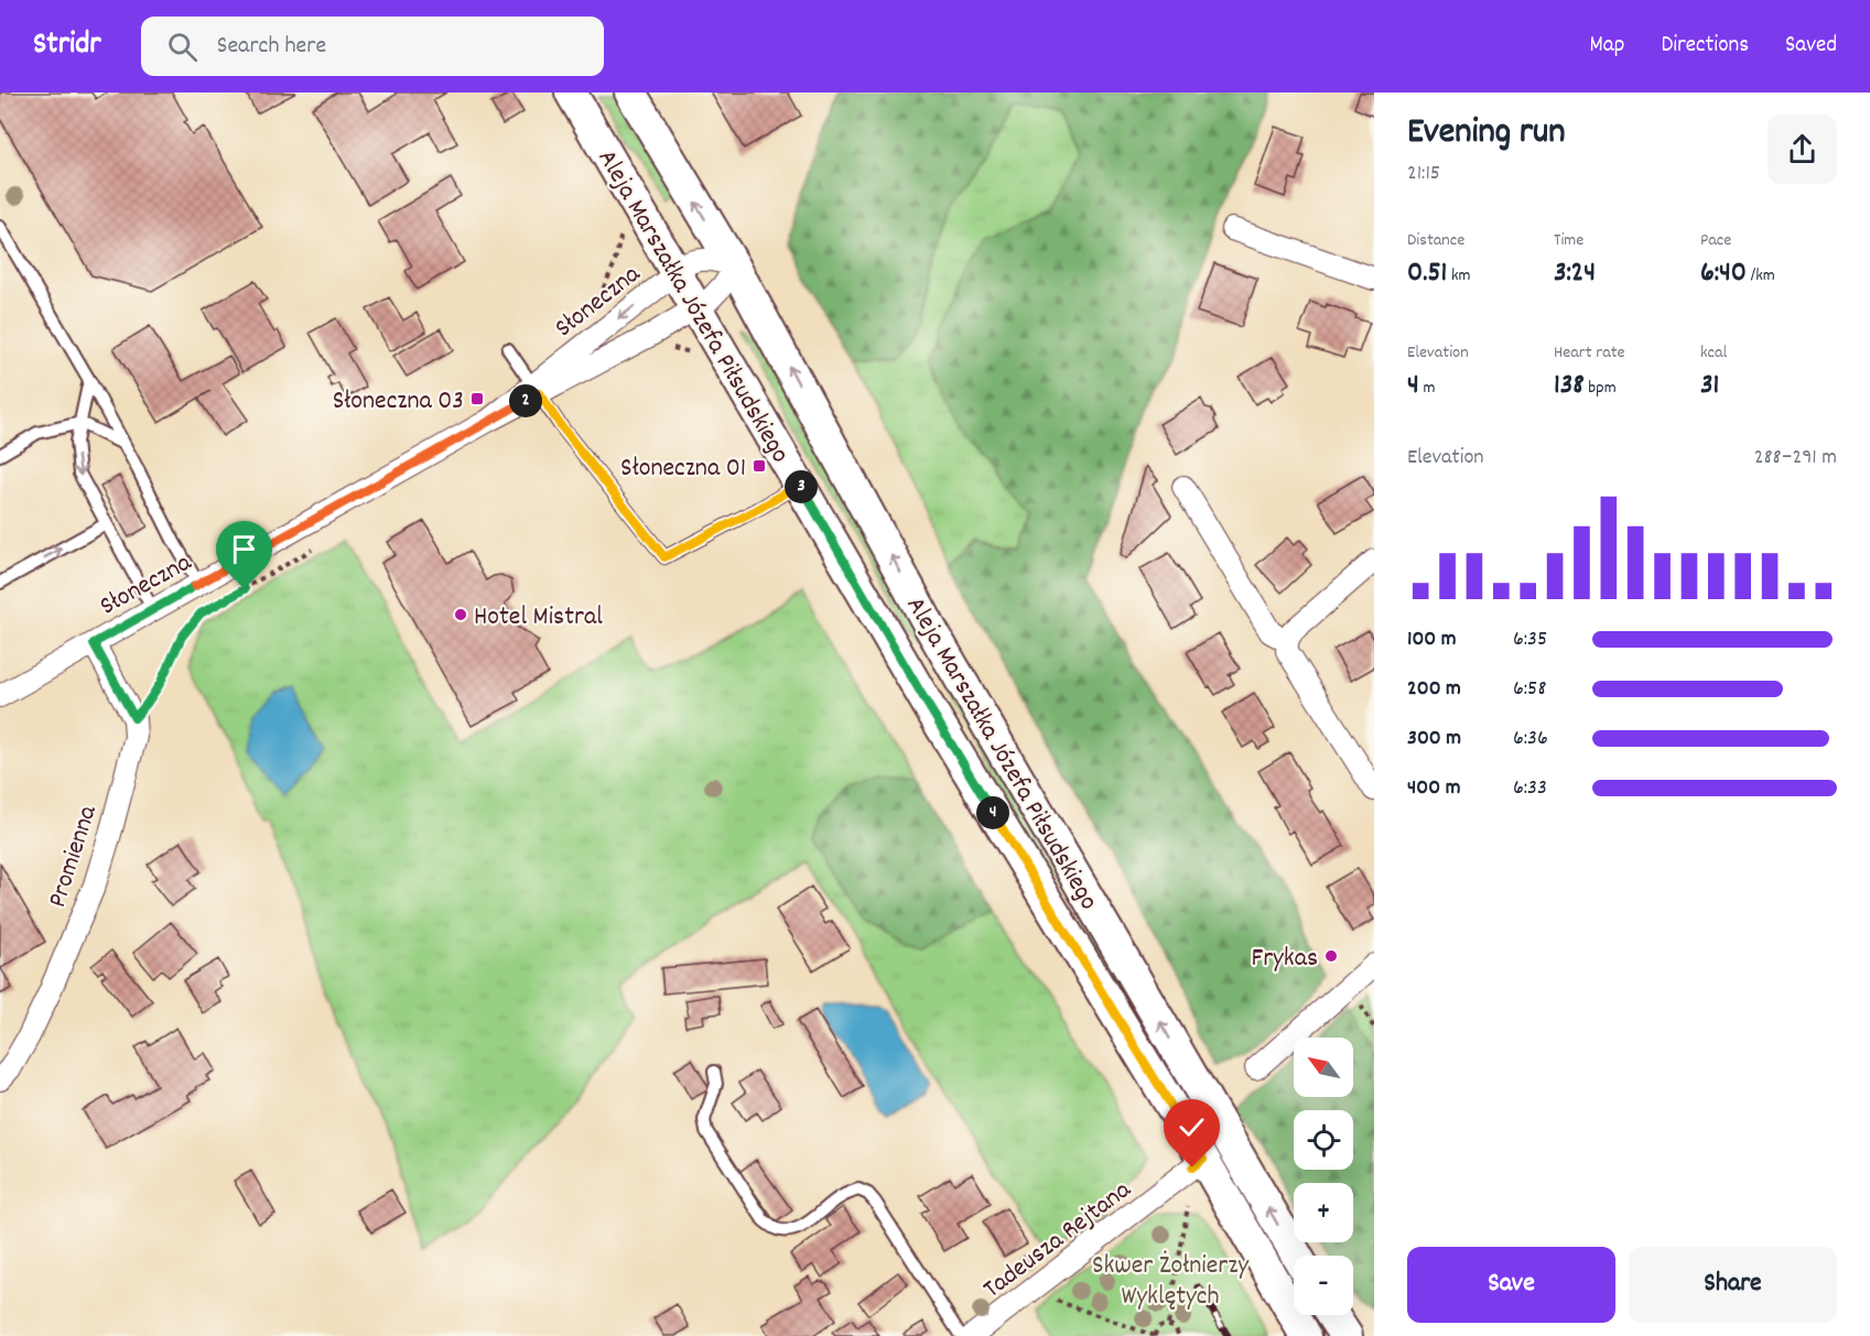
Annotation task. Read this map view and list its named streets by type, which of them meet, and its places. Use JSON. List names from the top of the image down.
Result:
{
  "streets": {
    "main road": ["Aleja Marszałka Józefa Piłsudskiego"],
    "street": ["Słoneczna", "Promienna", "Tadeusza Rejtana"]
  },
  "crossings": [
    ["Słoneczna", "Aleja Marszałka Józefa Piłsudskiego"],
    ["Aleja Marszałka Józefa Piłsudskiego", "Tadeusza Rejtana"]
  ],
  "parks": ["Skwer Żołnierzy Wyklętych"],
  "places": {
    "transit": ["Słoneczna 03", "Słoneczna 01"],
    "other": ["Hotel Mistral", "Frykas"]
  },
  "north": "top left",
  "page": {
    "header": "Stridr",
    "search": "Search here",
    "nav": ["Map", "Directions", "Saved"],
    "heading": ["Evening run", "21:15"],
    "stats": [
      ["Distance", "0.51 km"],
      ["Time", "3:24"],
      ["Pace", "6:40 /km"],
      ["Elevation", "4 m"],
      ["Heart rate", "138 bpm"],
      ["kcal", "31"]
    ],
    "pins": ["2", "3", "4"],
    "chart": ["Elevation", "288–291 m"],
    "list": [
      {
        "name": "100 m",
        "note": "6:35"
      },
      {
        "name": "200 m",
        "note": "6:58"
      },
      {
        "name": "300 m",
        "note": "6:36"
      },
      {
        "name": "400 m",
        "note": "6:33"
      }
    ],
    "map_buttons": ["+", "−"],
    "buttons": ["Save", "Share"]
  }
}
